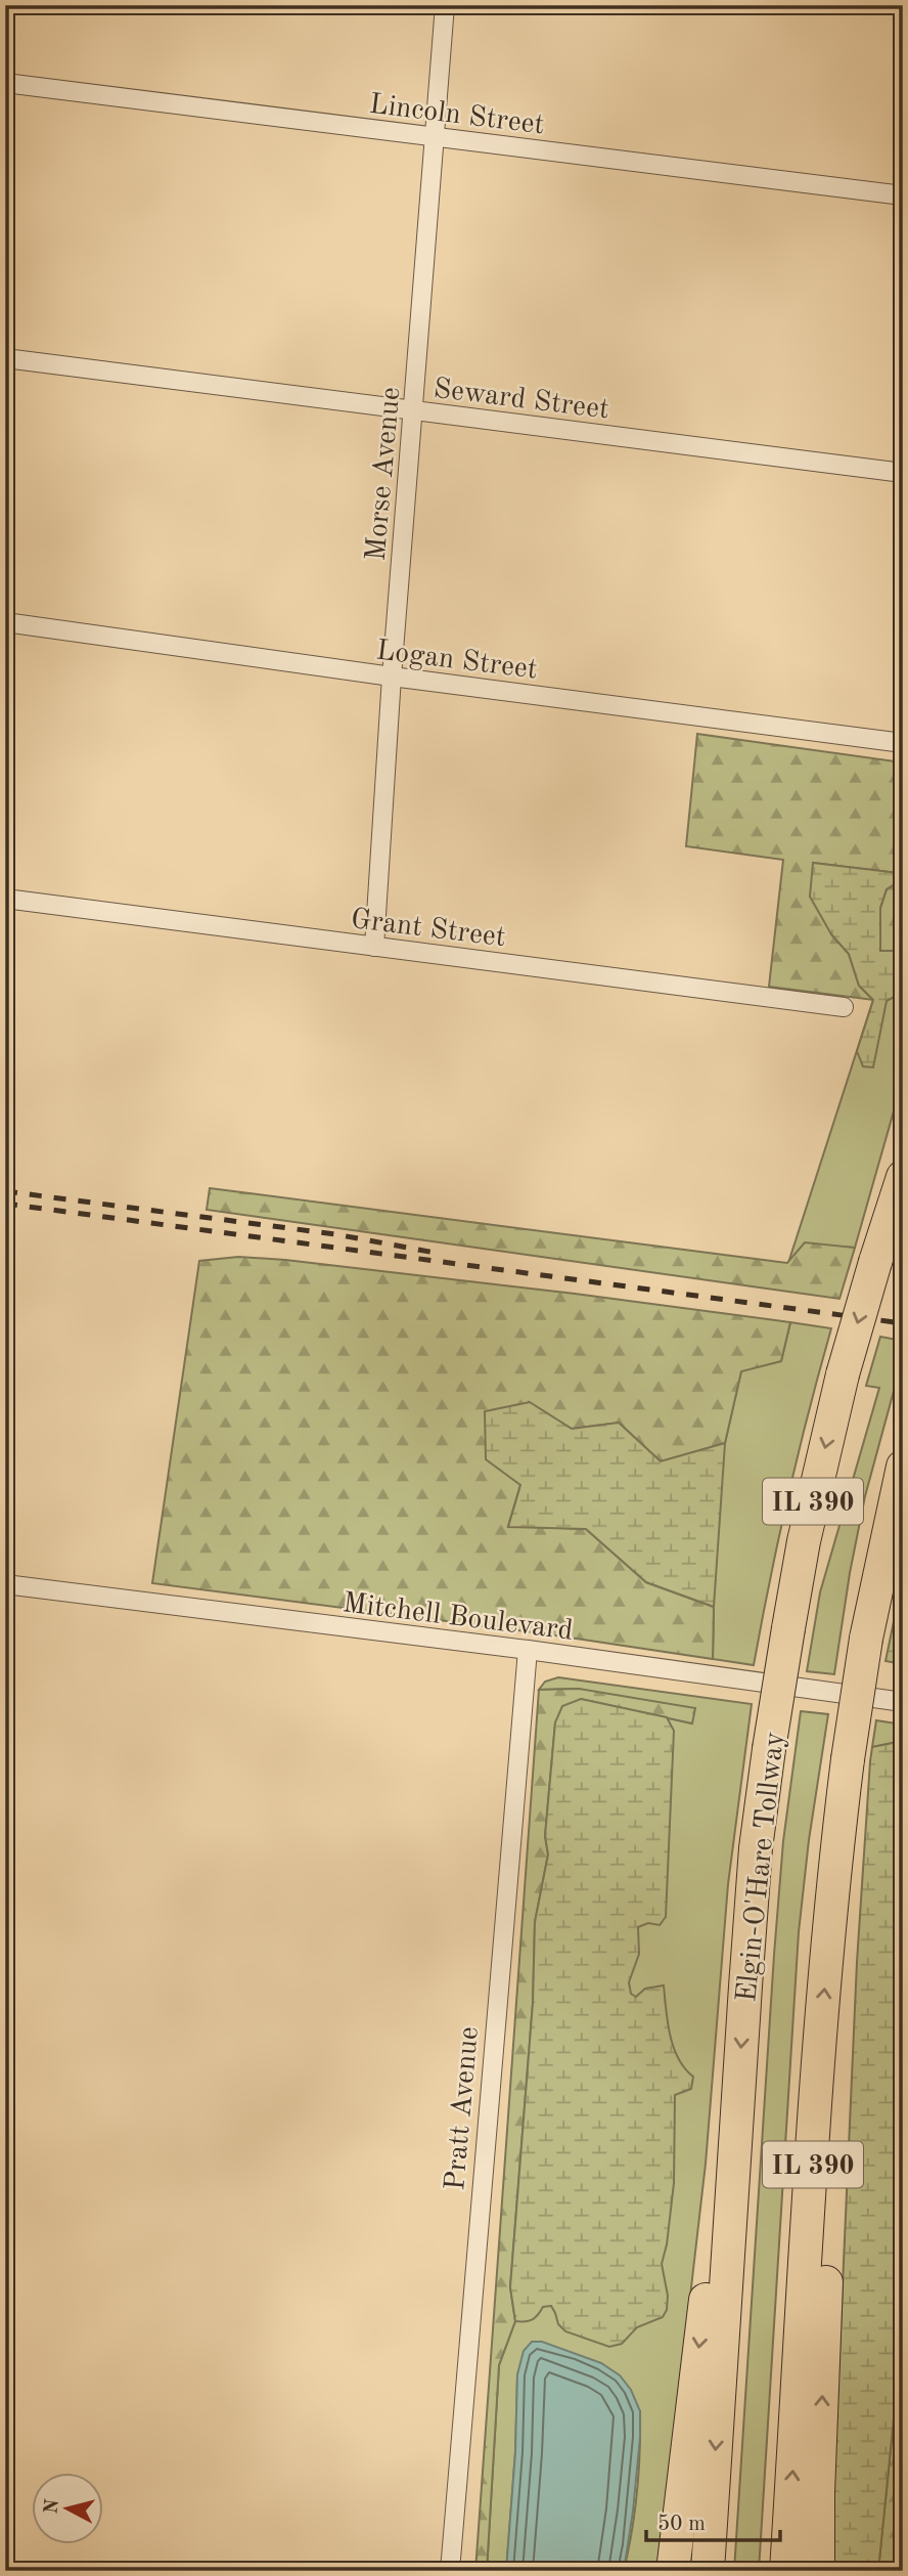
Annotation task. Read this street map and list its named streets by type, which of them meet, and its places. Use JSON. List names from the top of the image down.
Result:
{
  "streets": {
    "highway": ["IL 390", "Elgin-O'Hare Tollway"],
    "street": [
      "Lincoln Street",
      "Seward Street",
      "Morse Avenue",
      "Logan Street",
      "Grant Street",
      "Mitchell Boulevard",
      "Pratt Avenue"
    ]
  },
  "crossings": [
    ["Lincoln Street", "Morse Avenue"],
    ["Seward Street", "Morse Avenue"],
    ["Morse Avenue", "Logan Street"],
    ["Morse Avenue", "Grant Street"],
    ["Mitchell Boulevard", "Pratt Avenue"]
  ],
  "scale_bar": "50 m",
  "north": "left"
}
